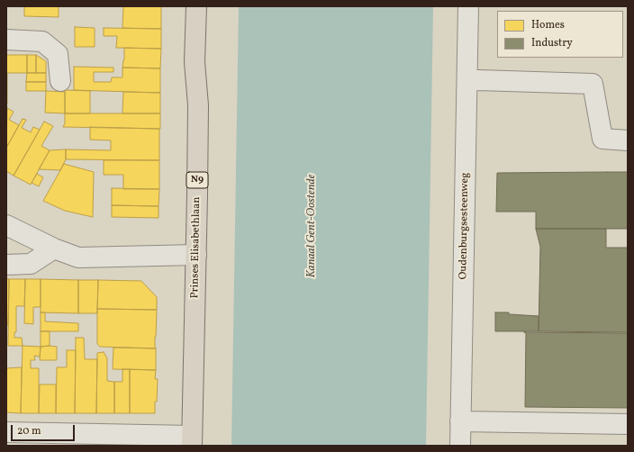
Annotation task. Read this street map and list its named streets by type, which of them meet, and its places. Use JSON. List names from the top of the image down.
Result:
{
  "streets": {
    "main road": ["N9", "Prinses Elisabethlaan"],
    "street": ["Oudenburgsesteenweg"]
  },
  "water": ["Kanaal Gent-Oostende"],
  "legend": ["Homes", "Industry"],
  "scale_bar": "20 m"
}
